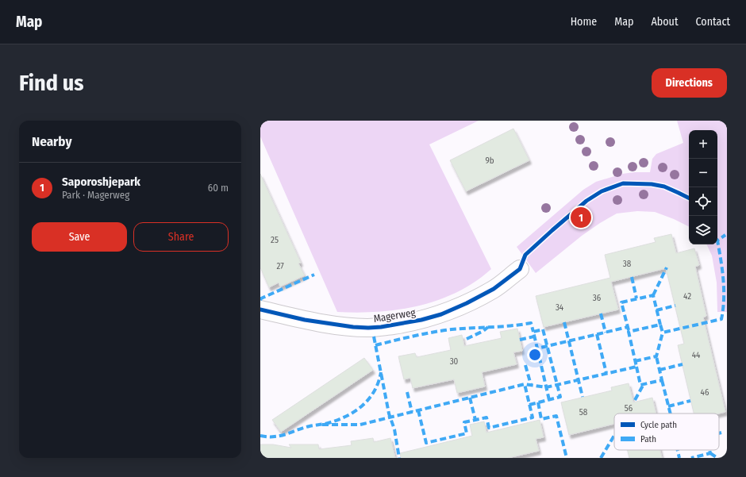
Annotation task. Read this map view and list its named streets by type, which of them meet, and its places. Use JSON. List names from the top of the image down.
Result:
{
  "streets": {
    "street": ["Magerweg"]
  },
  "house_numbers": [
    "9b",
    "25",
    "38",
    "27",
    "42",
    "36",
    "34",
    "44",
    "30",
    "46",
    "56",
    "58"
  ],
  "legend": ["Cycle path", "Path"],
  "page": {
    "header": "Map",
    "nav": [
      "Home",
      "Map",
      "About",
      "Contact"
    ],
    "buttons": [
      "Directions",
      ["Save", "Share"]
    ],
    "title": "Find us",
    "heading": "Nearby",
    "map_buttons": ["+", "−"],
    "list": [
      {
        "mark": "1",
        "name": "Saporoshjepark",
        "note": "Park · Magerweg",
        "value": "60 m"
      }
    ],
    "pins": "1"
  }
}
